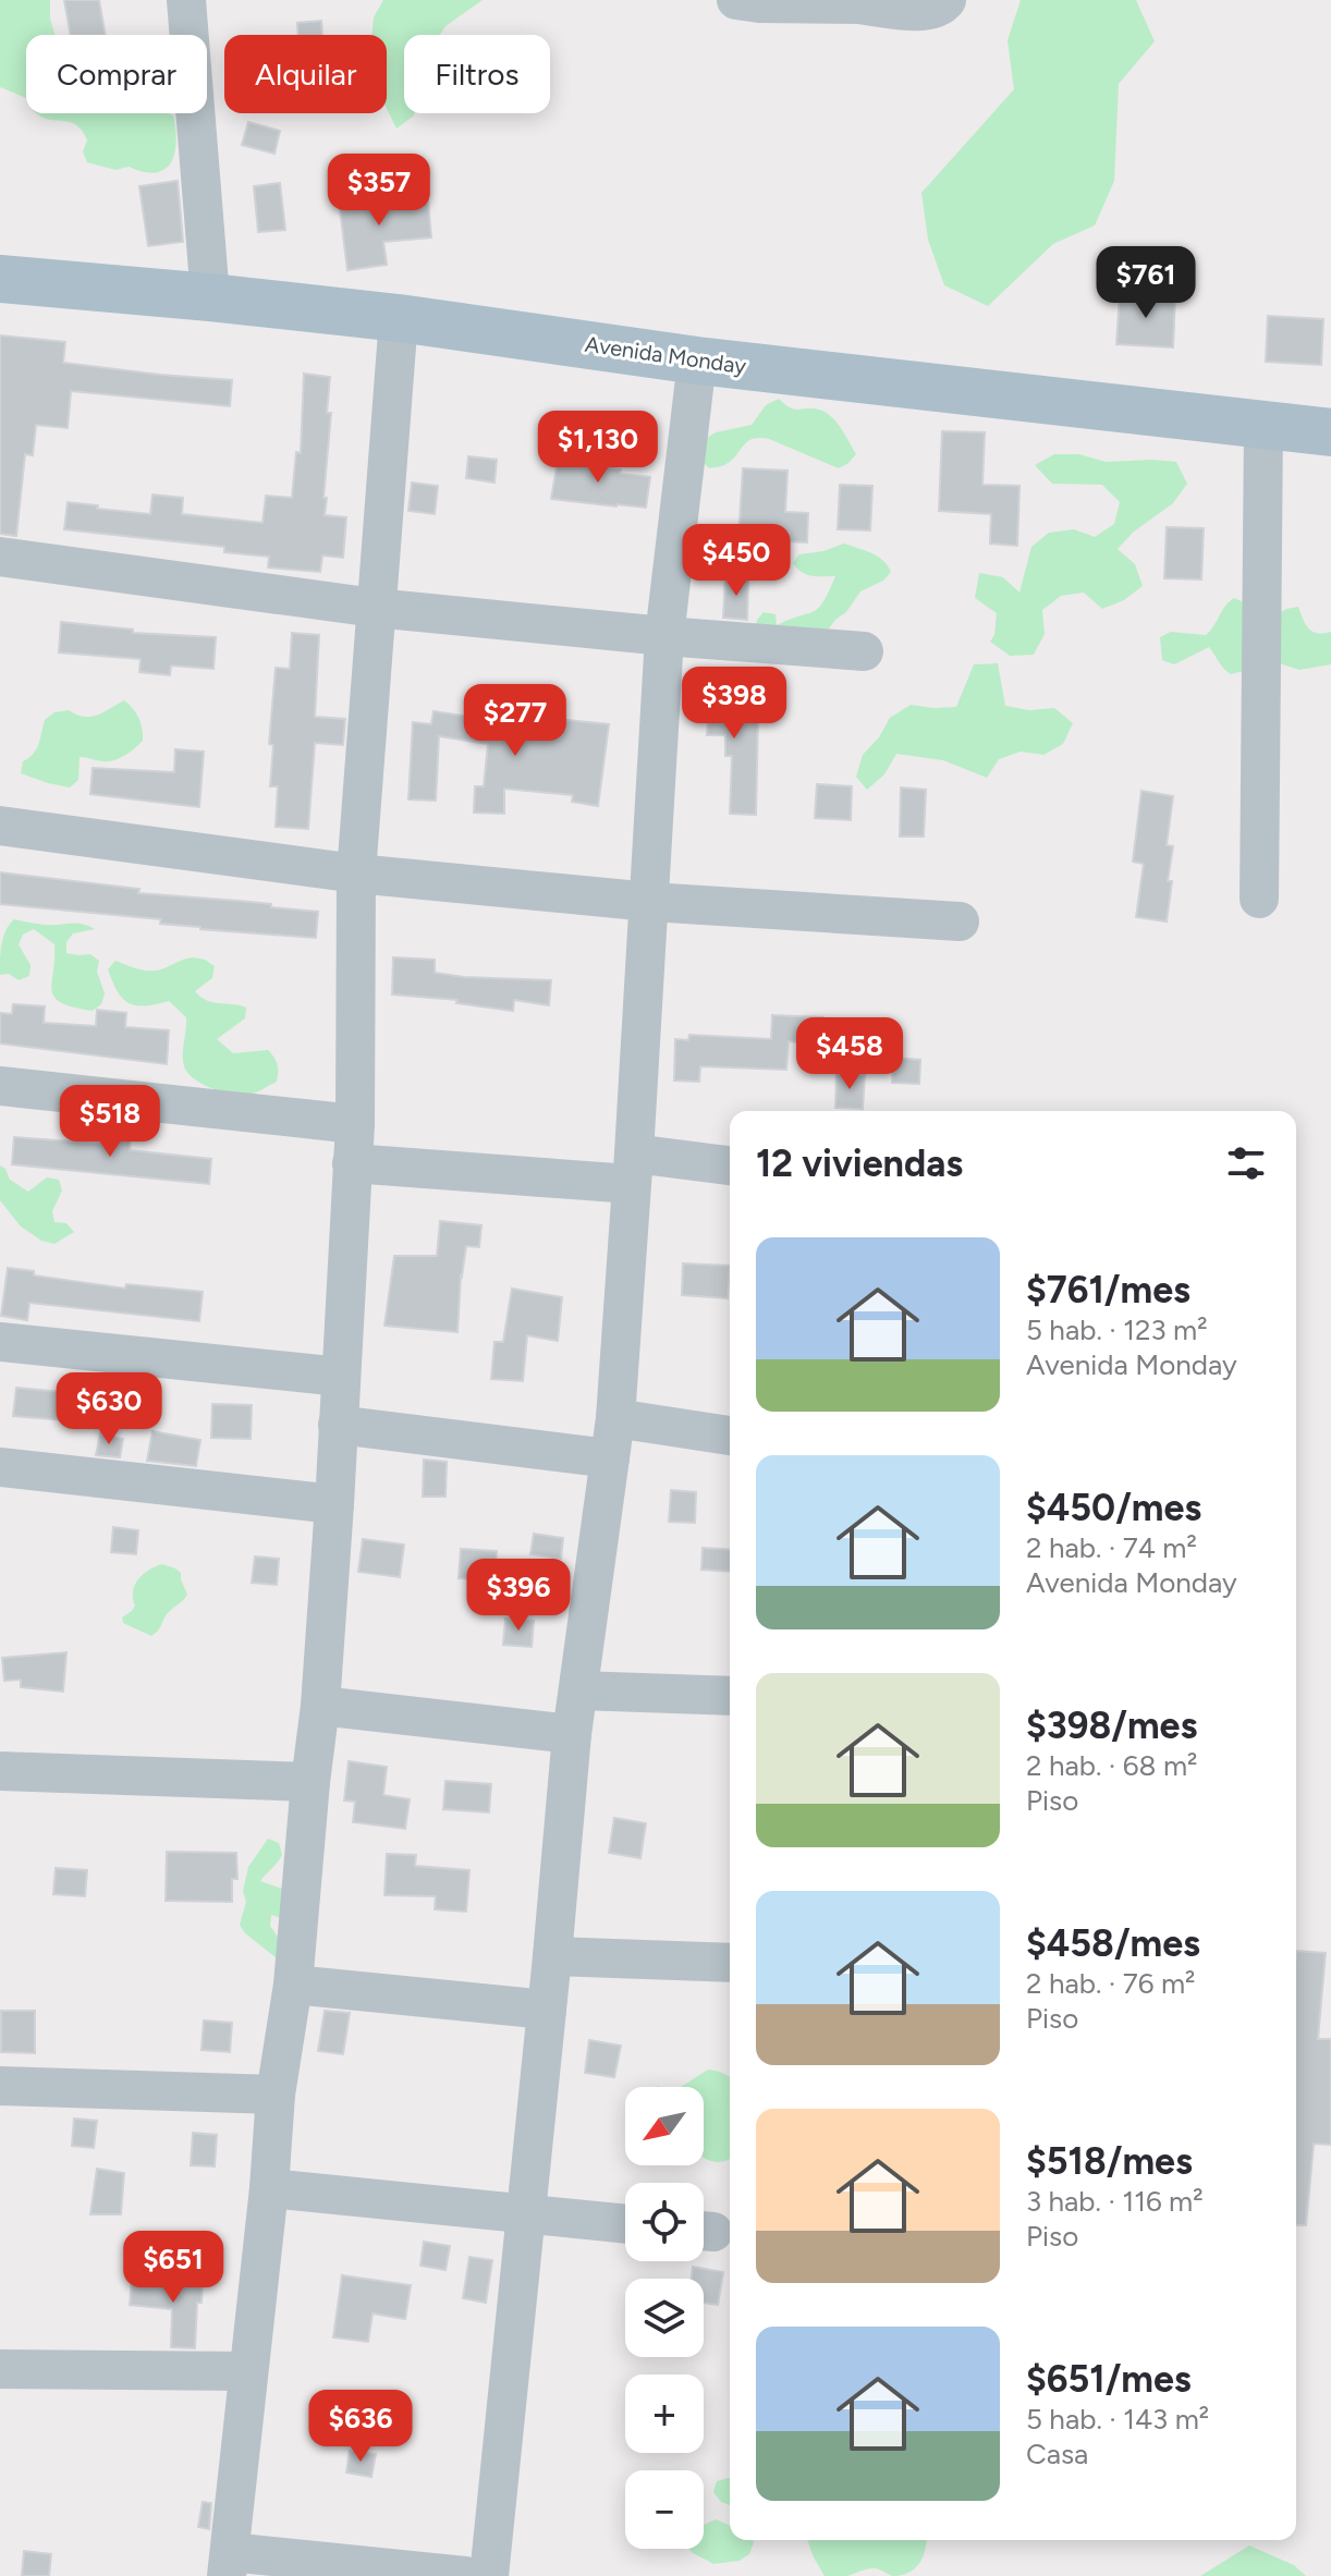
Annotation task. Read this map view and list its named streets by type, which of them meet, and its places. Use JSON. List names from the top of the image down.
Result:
{
  "streets": {
    "main road": ["Avenida Monday"]
  },
  "north": "bottom left",
  "page": {
    "chip": ["Comprar", "Alquilar", "Filtros"],
    "price": [
      "$357",
      "$761",
      "$1,130",
      "$450",
      "$398",
      "$277",
      "$458",
      "$518",
      "$630",
      "$396",
      "$651",
      "$636"
    ],
    "heading": "12 viviendas",
    "list": [
      {
        "name": "$761/mes",
        "note": "5 hab. · 123 m² · Avenida Monday"
      },
      {
        "name": "$450/mes",
        "note": "2 hab. · 74 m² · Avenida Monday"
      },
      {
        "name": "$398/mes",
        "note": "2 hab. · 68 m² · Piso"
      },
      {
        "name": "$458/mes",
        "note": "2 hab. · 76 m² · Piso"
      },
      {
        "name": "$518/mes",
        "note": "3 hab. · 116 m² · Piso"
      },
      {
        "name": "$651/mes",
        "note": "5 hab. · 143 m² · Casa"
      }
    ],
    "map_buttons": ["+", "−"]
  }
}
